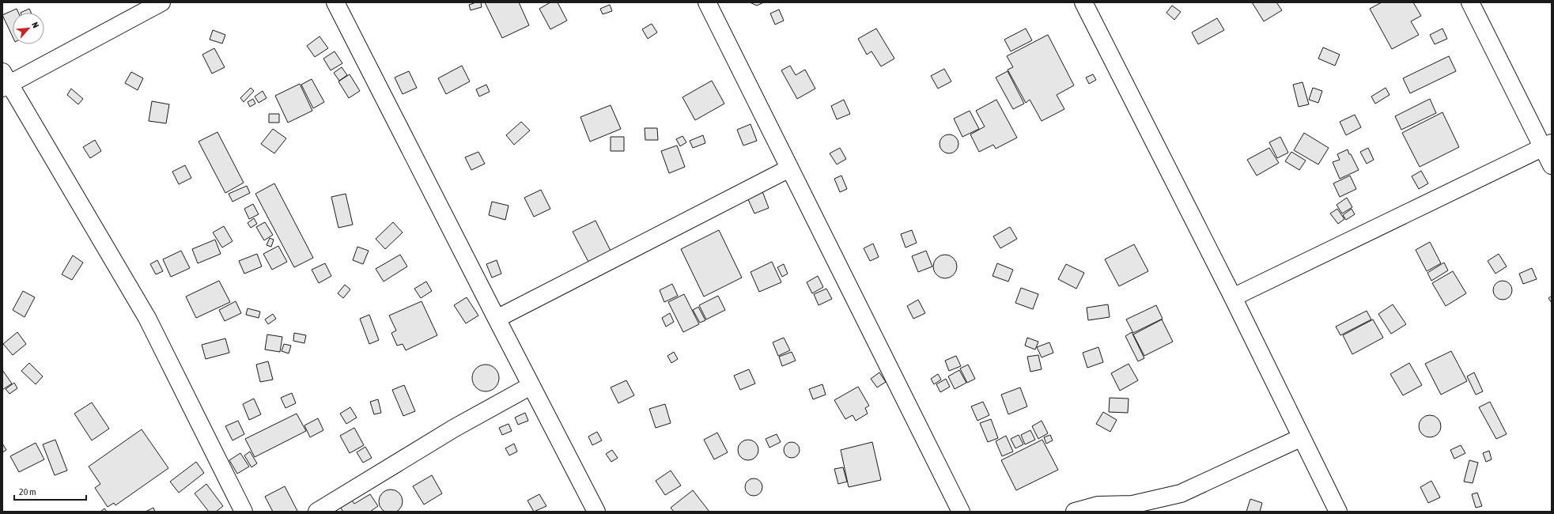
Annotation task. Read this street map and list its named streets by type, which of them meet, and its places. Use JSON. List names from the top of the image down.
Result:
{
  "scale_bar": "20 m",
  "north": "top right"
}
